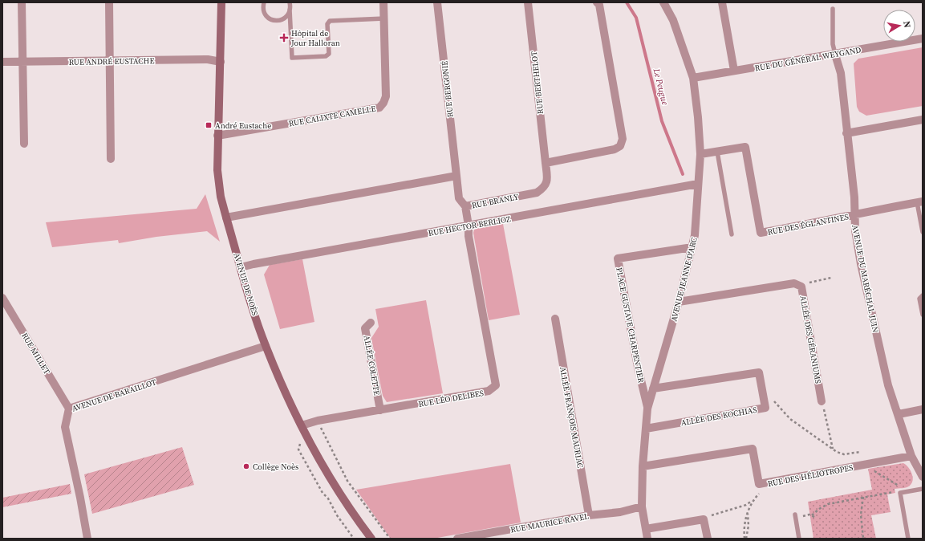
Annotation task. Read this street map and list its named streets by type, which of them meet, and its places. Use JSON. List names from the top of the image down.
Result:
{
  "streets": {
    "street": [
      "RUE DU GÉNÉRAL WEYGAND",
      "RUE ANDRÉ EUSTACHE",
      "RUE BERTHELOT",
      "RUE BERGONIÉ",
      "RUE CALIXTE CAMELLE",
      "RUE BRANLY",
      "RUE DES ÉGLANTINES",
      "RUE HECTOR BERLIOZ",
      "AVENUE DU MARÉCHAL JUIN",
      "AVENUE JEANNE D'ARC",
      "AVENUE DE NOÈS",
      "PLACE GUSTAVE CHARPENTIER",
      "ALLÉE DES GÉRANIUMS",
      "RUE MILLET",
      "ALLÉE COLETTE",
      "AVENUE DE BARAILLOT",
      "RUE LÉO DELIBES",
      "ALLÉE DES KOCHIAS",
      "ALLÉE FRANÇOIS MAURIAC",
      "RUE DES HÉLIOTROPES",
      "RUE MAURICE RAVEL"
    ]
  },
  "crossings": [
    ["RUE DU GÉNÉRAL WEYGAND", "AVENUE DU MARÉCHAL JUIN"],
    ["RUE DU GÉNÉRAL WEYGAND", "AVENUE JEANNE D'ARC"],
    ["RUE ANDRÉ EUSTACHE", "AVENUE DE NOÈS"],
    ["RUE BERTHELOT", "RUE BRANLY"],
    ["RUE BERGONIÉ", "RUE BRANLY"],
    ["RUE CALIXTE CAMELLE", "AVENUE DE NOÈS"],
    ["RUE BRANLY", "RUE LÉO DELIBES"],
    ["RUE DES ÉGLANTINES", "AVENUE DU MARÉCHAL JUIN"],
    ["RUE DES ÉGLANTINES", "AVENUE JEANNE D'ARC"],
    ["RUE HECTOR BERLIOZ", "AVENUE JEANNE D'ARC"],
    ["RUE HECTOR BERLIOZ", "AVENUE DE NOÈS"],
    ["RUE HECTOR BERLIOZ", "RUE LÉO DELIBES"],
    ["AVENUE DU MARÉCHAL JUIN", "RUE DES HÉLIOTROPES"],
    ["AVENUE JEANNE D'ARC", "PLACE GUSTAVE CHARPENTIER"],
    ["AVENUE JEANNE D'ARC", "ALLÉE DES GÉRANIUMS"],
    ["AVENUE JEANNE D'ARC", "ALLÉE DES KOCHIAS"],
    ["AVENUE JEANNE D'ARC", "RUE DES HÉLIOTROPES"],
    ["AVENUE JEANNE D'ARC", "RUE MAURICE RAVEL"],
    ["AVENUE DE NOÈS", "AVENUE DE BARAILLOT"],
    ["AVENUE DE NOÈS", "RUE LÉO DELIBES"],
    ["RUE MILLET", "AVENUE DE BARAILLOT"],
    ["ALLÉE COLETTE", "RUE LÉO DELIBES"],
    ["ALLÉE FRANÇOIS MAURIAC", "RUE MAURICE RAVEL"]
  ],
  "water": ["Le Peugue"],
  "places": {
    "health": ["Hôpital de Jour Halloran"],
    "transit": ["André Eustache"],
    "other": ["Collège Noès"]
  },
  "north": "right"
}
